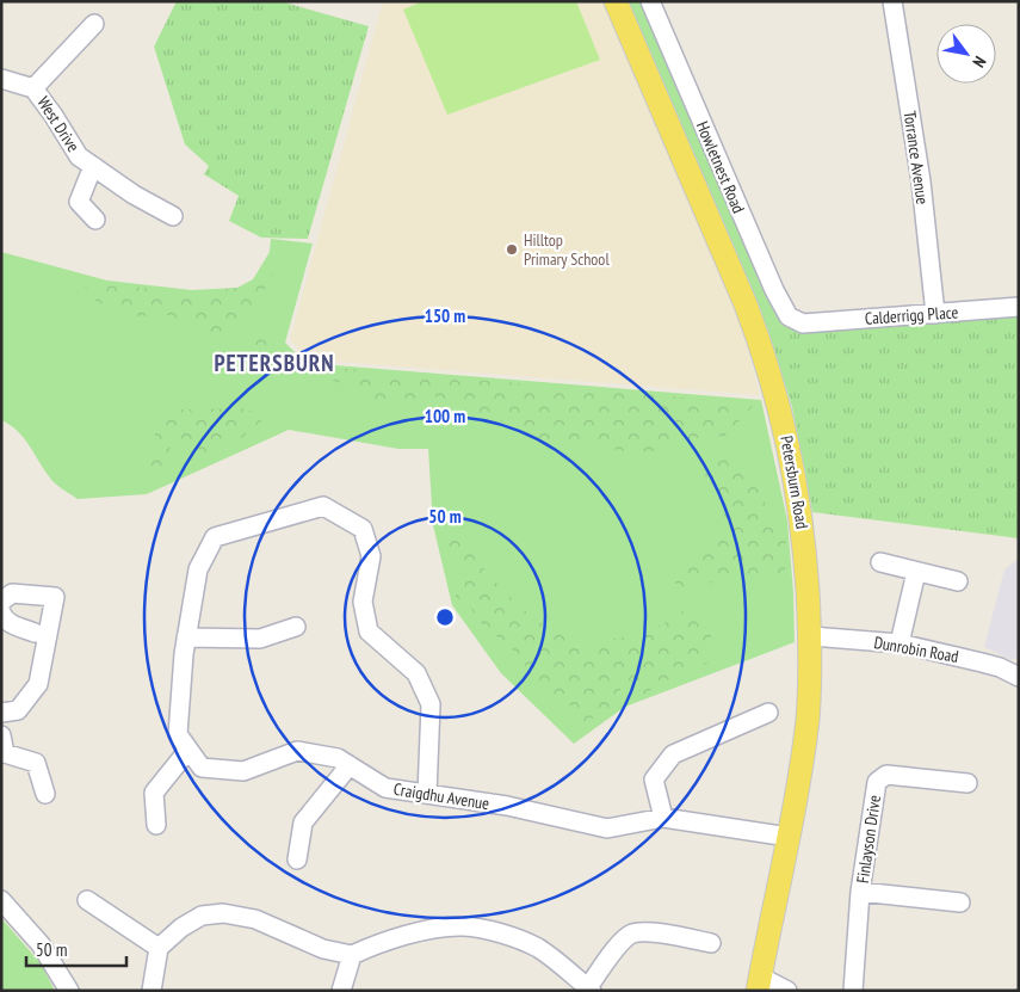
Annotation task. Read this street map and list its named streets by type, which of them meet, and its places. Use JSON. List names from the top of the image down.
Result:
{
  "streets": {
    "main road": ["Petersburn Road"],
    "street": [
      "West Drive",
      "Torrance Avenue",
      "Howletnest Road",
      "Calderrigg Place",
      "Dunrobin Road",
      "Craigdhu Avenue",
      "Finlayson Drive"
    ]
  },
  "crossings": [
    ["Torrance Avenue", "Calderrigg Place"],
    ["Howletnest Road", "Calderrigg Place"],
    ["Petersburn Road", "Dunrobin Road"],
    ["Petersburn Road", "Craigdhu Avenue"]
  ],
  "districts": ["PETERSBURN"],
  "places": ["Hilltop Primary School"],
  "scale_bar": "50 m",
  "north": "bottom right",
  "rings": ["150 m", "100 m", "50 m"]
}
